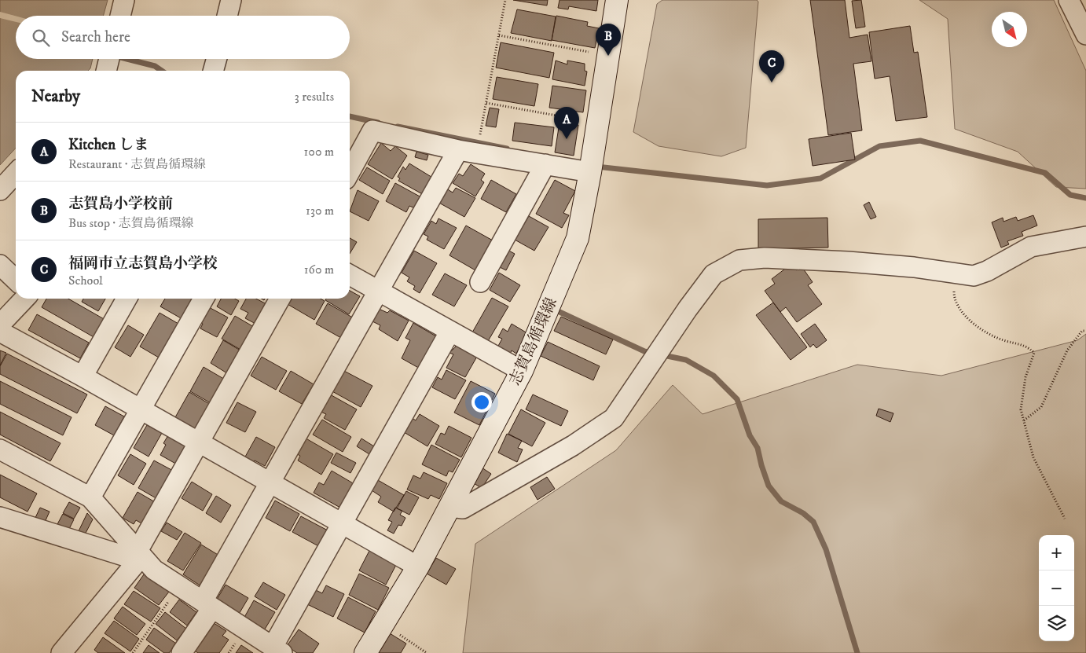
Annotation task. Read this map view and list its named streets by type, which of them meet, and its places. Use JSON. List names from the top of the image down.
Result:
{
  "streets": {
    "main road": ["志賀島循環線"]
  },
  "north": "bottom right",
  "page": {
    "search": "Search here",
    "pins": ["B", "C", "A"],
    "heading": ["Nearby", "3 results"],
    "list": [
      {
        "mark": "A",
        "name": "Kitchen しま",
        "note": "Restaurant · 志賀島循環線",
        "value": "100 m"
      },
      {
        "mark": "B",
        "name": "志賀島小学校前",
        "note": "Bus stop · 志賀島循環線",
        "value": "130 m"
      },
      {
        "mark": "C",
        "name": "福岡市立志賀島小学校",
        "note": "School",
        "value": "160 m"
      }
    ],
    "map_buttons": ["+", "−"]
  }
}
